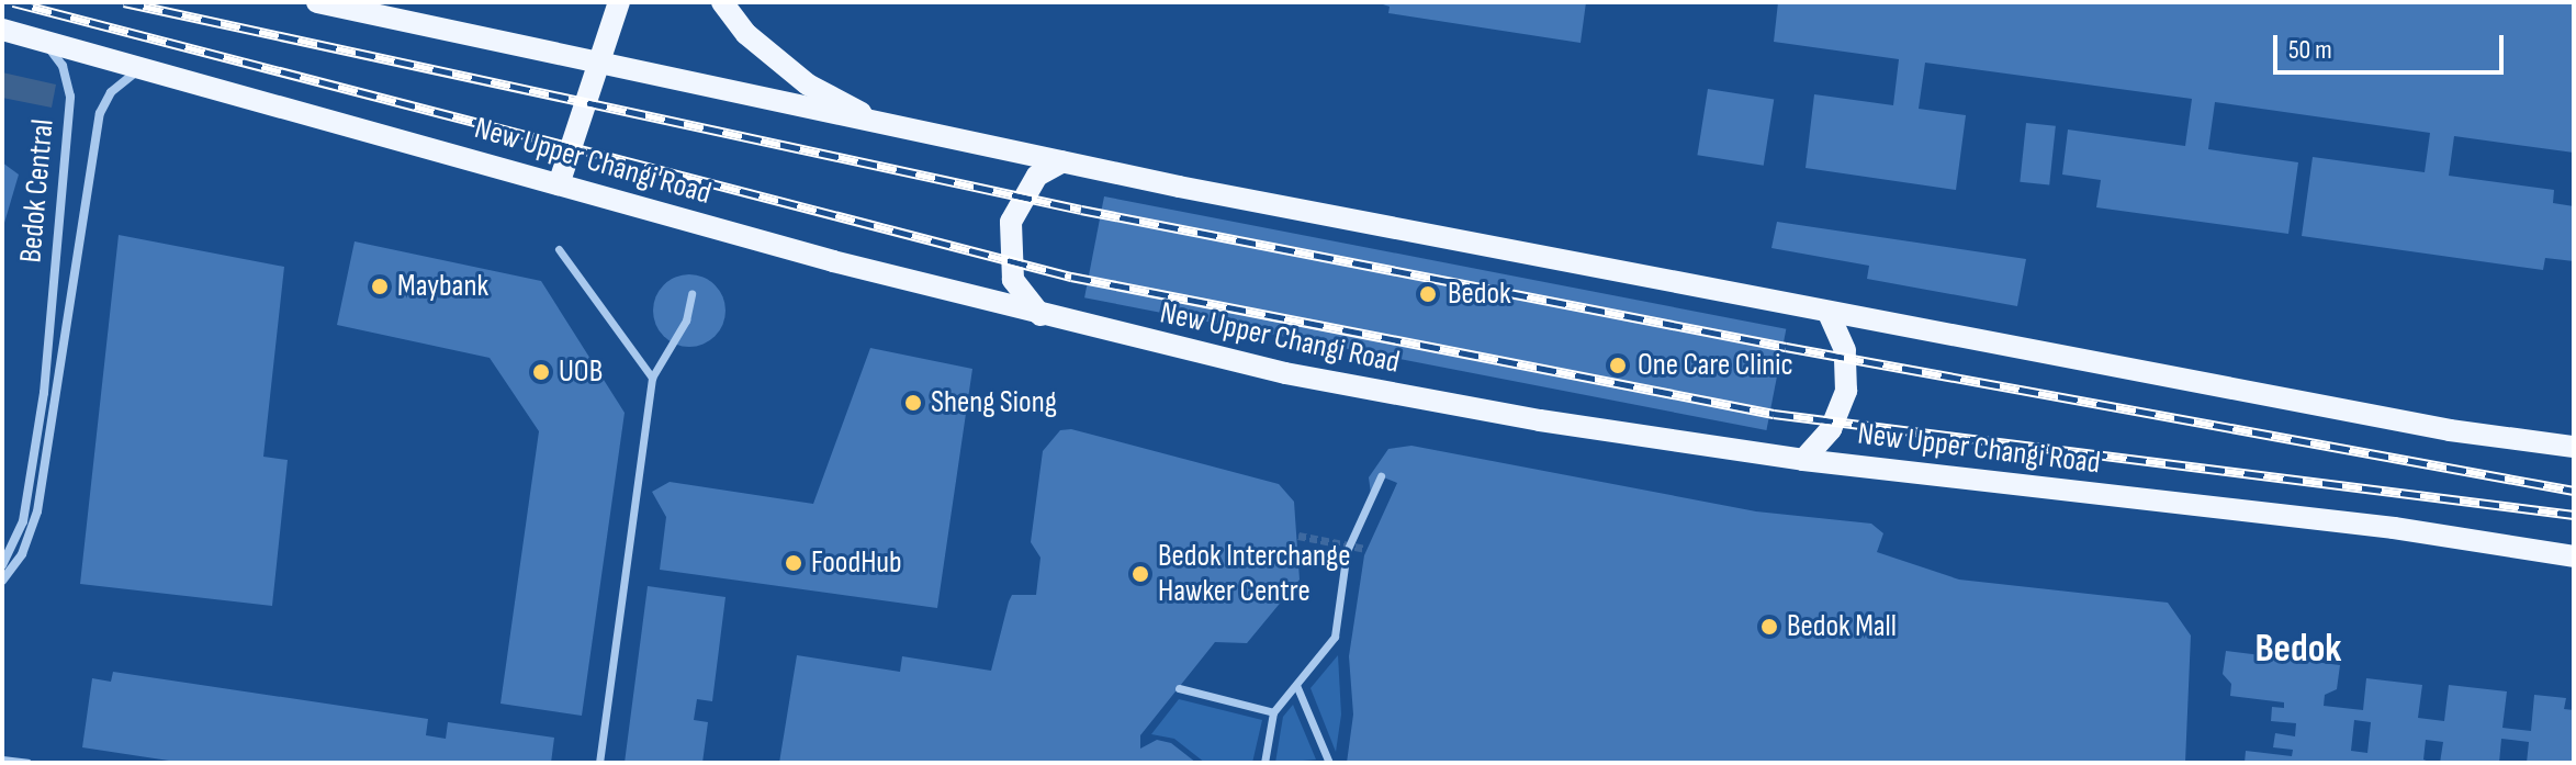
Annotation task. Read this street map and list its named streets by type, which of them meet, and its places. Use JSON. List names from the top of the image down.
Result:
{
  "streets": {
    "main road": ["New Upper Changi Road"],
    "street": ["Bedok Central"]
  },
  "crossings": [
    ["New Upper Changi Road", "Bedok Central"]
  ],
  "districts": ["Bedok"],
  "places": [
    "Maybank",
    "Bedok",
    "One Care Clinic",
    "UOB",
    "Sheng Siong",
    "FoodHub",
    "Bedok Interchange Hawker Centre",
    "Bedok Mall"
  ],
  "scale_bar": "50 m"
}
